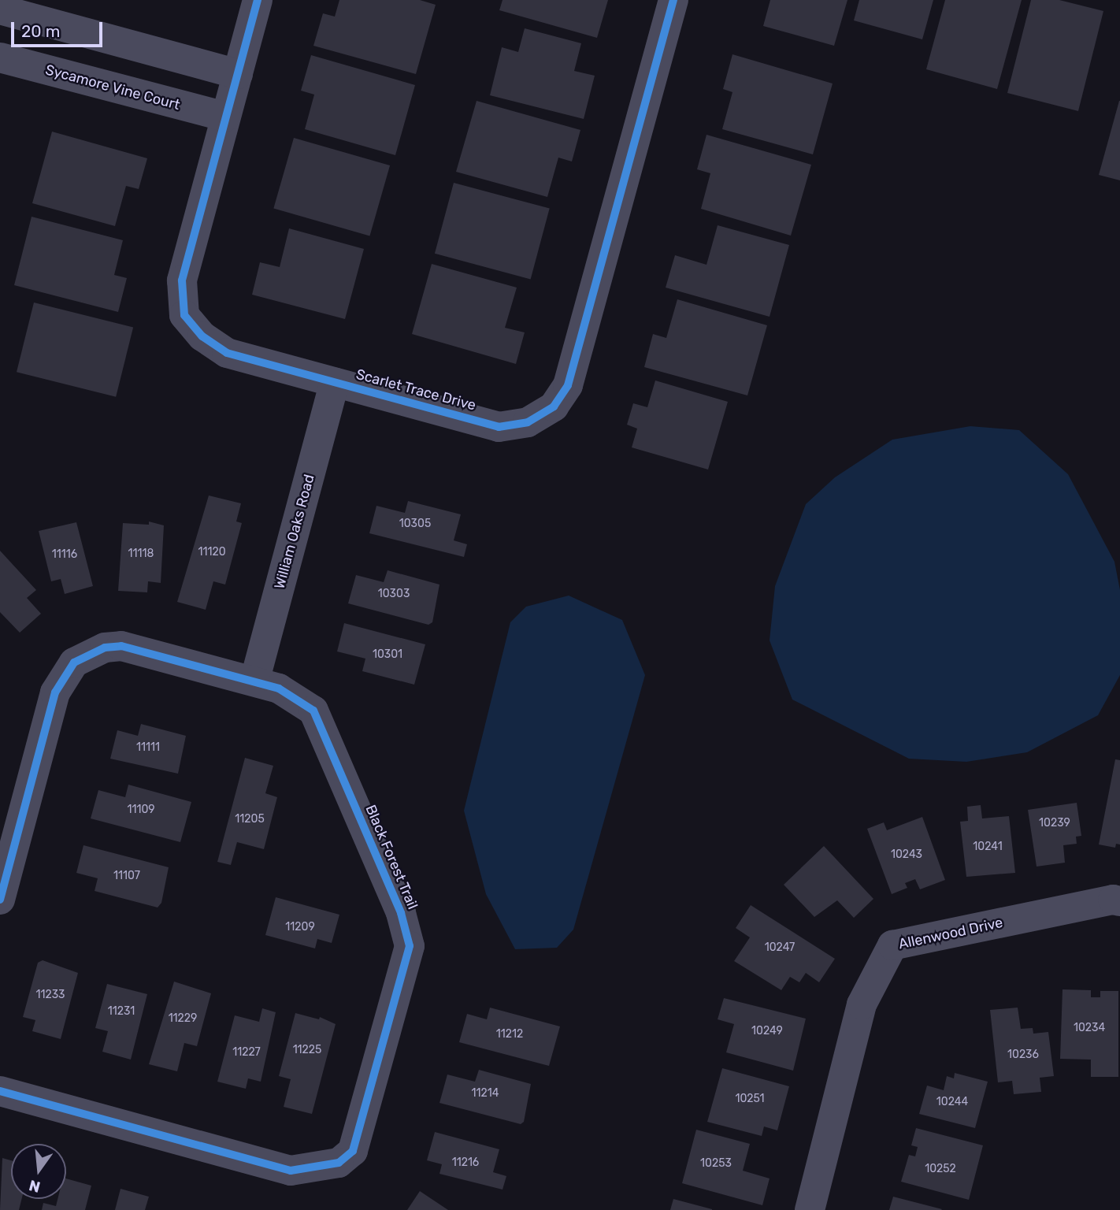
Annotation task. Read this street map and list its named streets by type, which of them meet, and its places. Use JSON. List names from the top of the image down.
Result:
{
  "streets": {
    "street": [
      "Sycamore Vine Court",
      "Scarlet Trace Drive",
      "William Oaks Road",
      "Black Forest Trail",
      "Allenwood Drive"
    ]
  },
  "crossings": [
    ["Sycamore Vine Court", "Scarlet Trace Drive"],
    ["Scarlet Trace Drive", "William Oaks Road"],
    ["William Oaks Road", "Black Forest Trail"]
  ],
  "house_numbers": [
    "10305",
    "11120",
    "11118",
    "11116",
    "10303",
    "10301",
    "11111",
    "11109",
    "11205",
    "10239",
    "10241",
    "10243",
    "11107",
    "11209",
    "10247",
    "11233",
    "11231",
    "11229",
    "10234",
    "10249",
    "11212",
    "11225",
    "11227",
    "10236",
    "11214",
    "10251",
    "10244",
    "11216",
    "10253",
    "10252"
  ],
  "scale_bar": "20 m",
  "north": "bottom"
}
